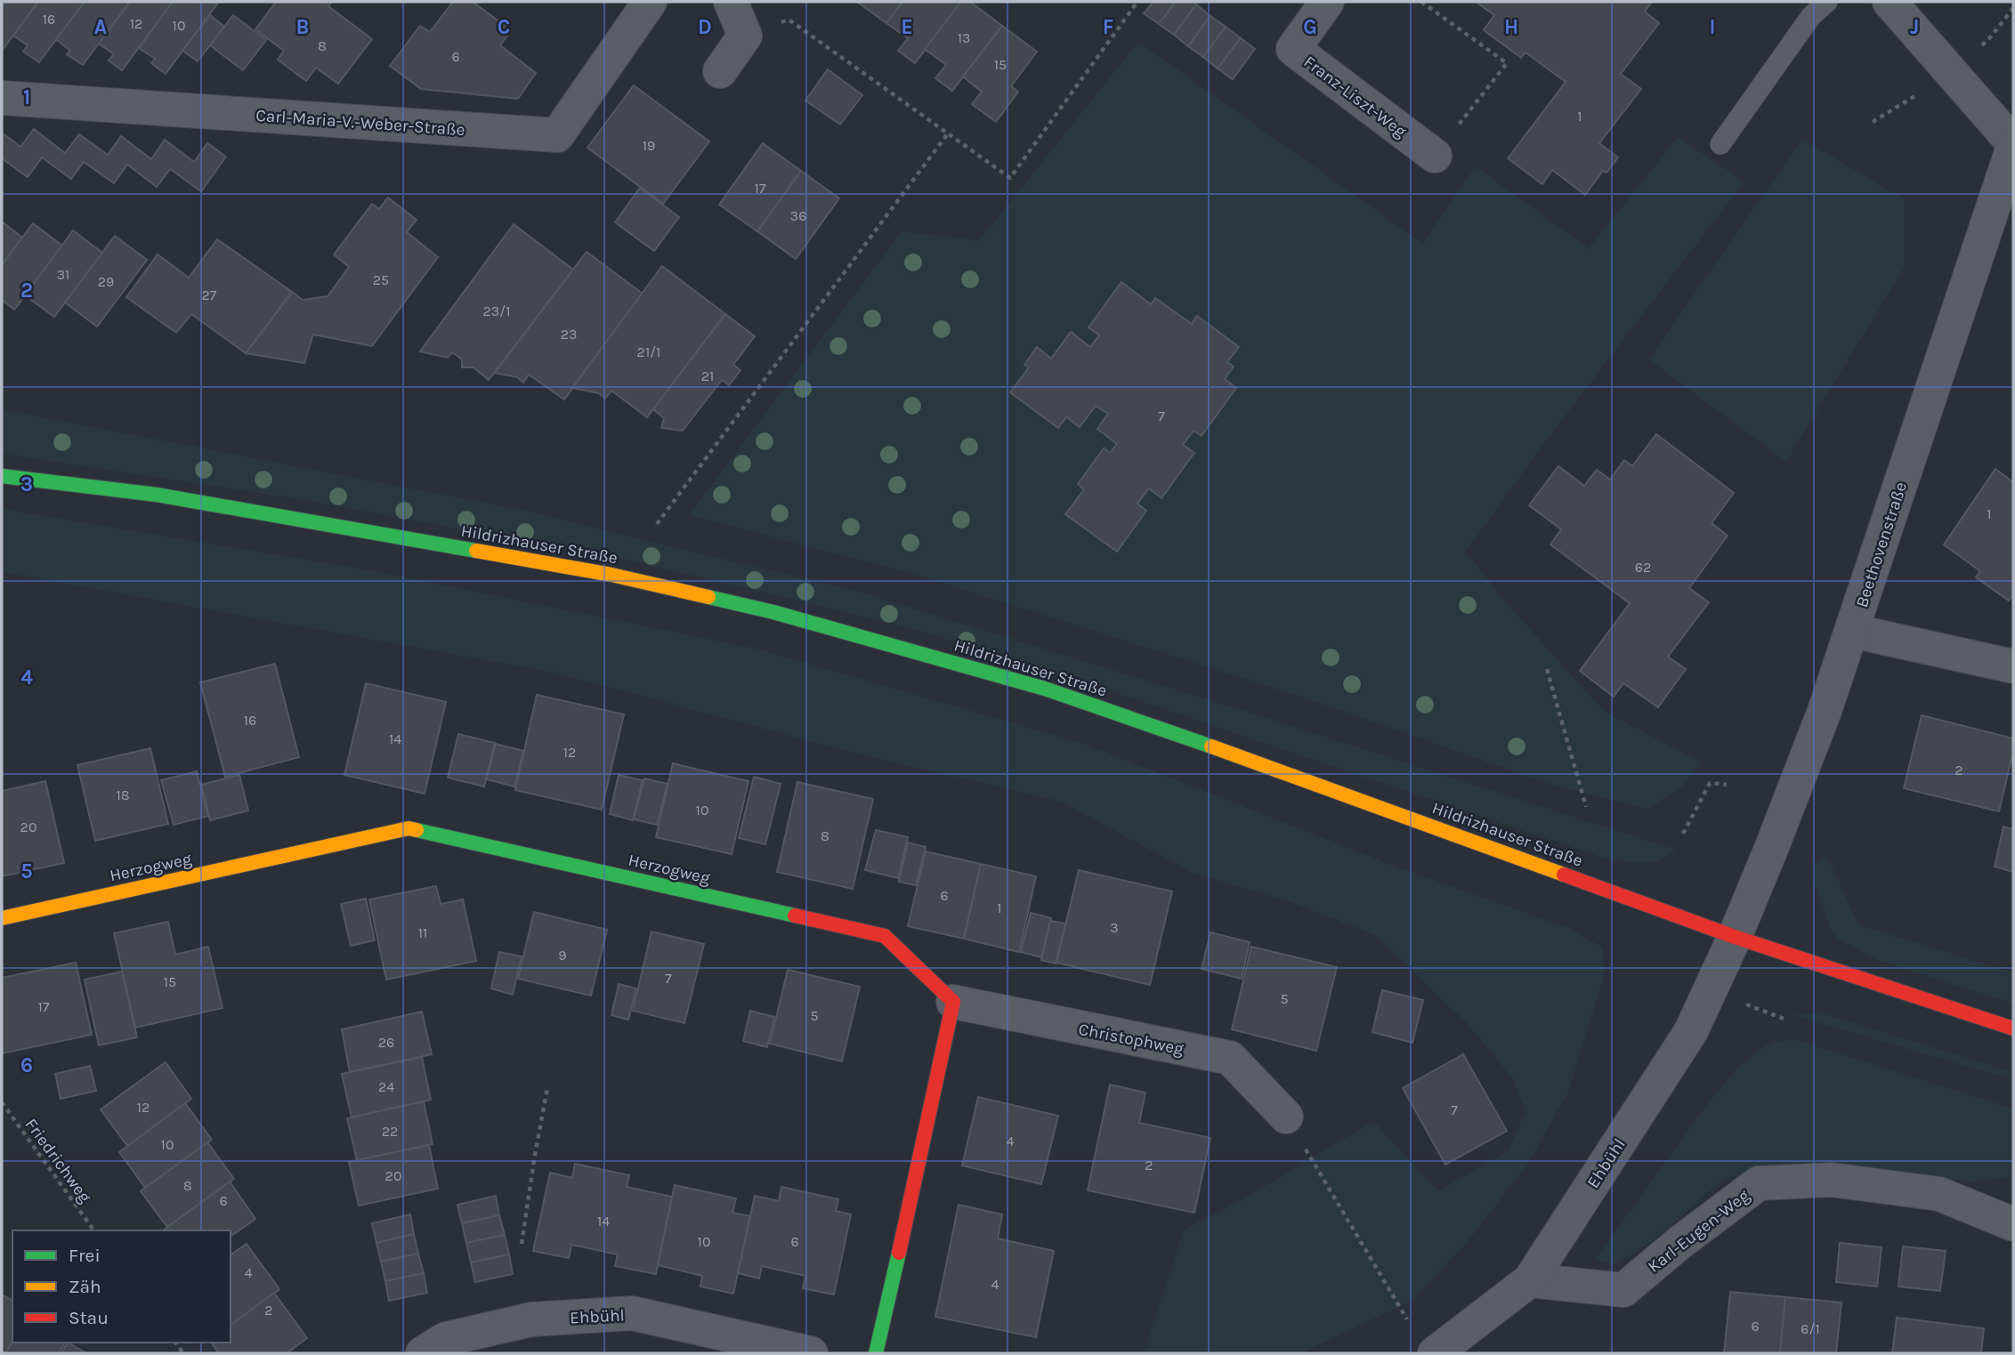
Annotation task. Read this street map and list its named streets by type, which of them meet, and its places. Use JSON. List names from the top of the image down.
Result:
{
  "streets": {
    "main road": ["Hildrizhauser Straße", "Herzogweg"],
    "street": [
      "Franz-Liszt-Weg",
      "Carl-Maria-V.-Weber-Straße",
      "Beethovenstraße",
      "Christophweg",
      "Ehbühl",
      "Karl-Eugen-Weg"
    ],
    "path": ["Friedrichweg"]
  },
  "crossings": [
    ["Hildrizhauser Straße", "Beethovenstraße"],
    ["Hildrizhauser Straße", "Ehbühl"],
    ["Beethovenstraße", "Ehbühl"],
    ["Herzogweg", "Christophweg"],
    ["Ehbühl", "Karl-Eugen-Weg"]
  ],
  "house_numbers": [
    "16",
    "12",
    "10",
    "13",
    "8",
    "6",
    "15",
    "1",
    "19",
    "17",
    "36",
    "31",
    "25",
    "29",
    "27",
    "23/1",
    "23",
    "21/1",
    "21",
    "7",
    "1",
    "62",
    "16",
    "14",
    "12",
    "2",
    "18",
    "10",
    "20",
    "8",
    "6",
    "1",
    "3",
    "11",
    "9",
    "7",
    "15",
    "5",
    "17",
    "5",
    "26",
    "24",
    "12",
    "7",
    "22",
    "4",
    "10",
    "2",
    "20",
    "8",
    "6",
    "14",
    "10",
    "6",
    "4",
    "4",
    "2",
    "6",
    "6/1"
  ],
  "legend": ["Frei", "Zäh", "Stau"],
  "grid": {
    "columns": [
      "A",
      "B",
      "C",
      "D",
      "E",
      "F",
      "G",
      "H",
      "I",
      "J"
    ],
    "rows": [
      "1",
      "2",
      "3",
      "4",
      "5",
      "6"
    ]
  }
}
